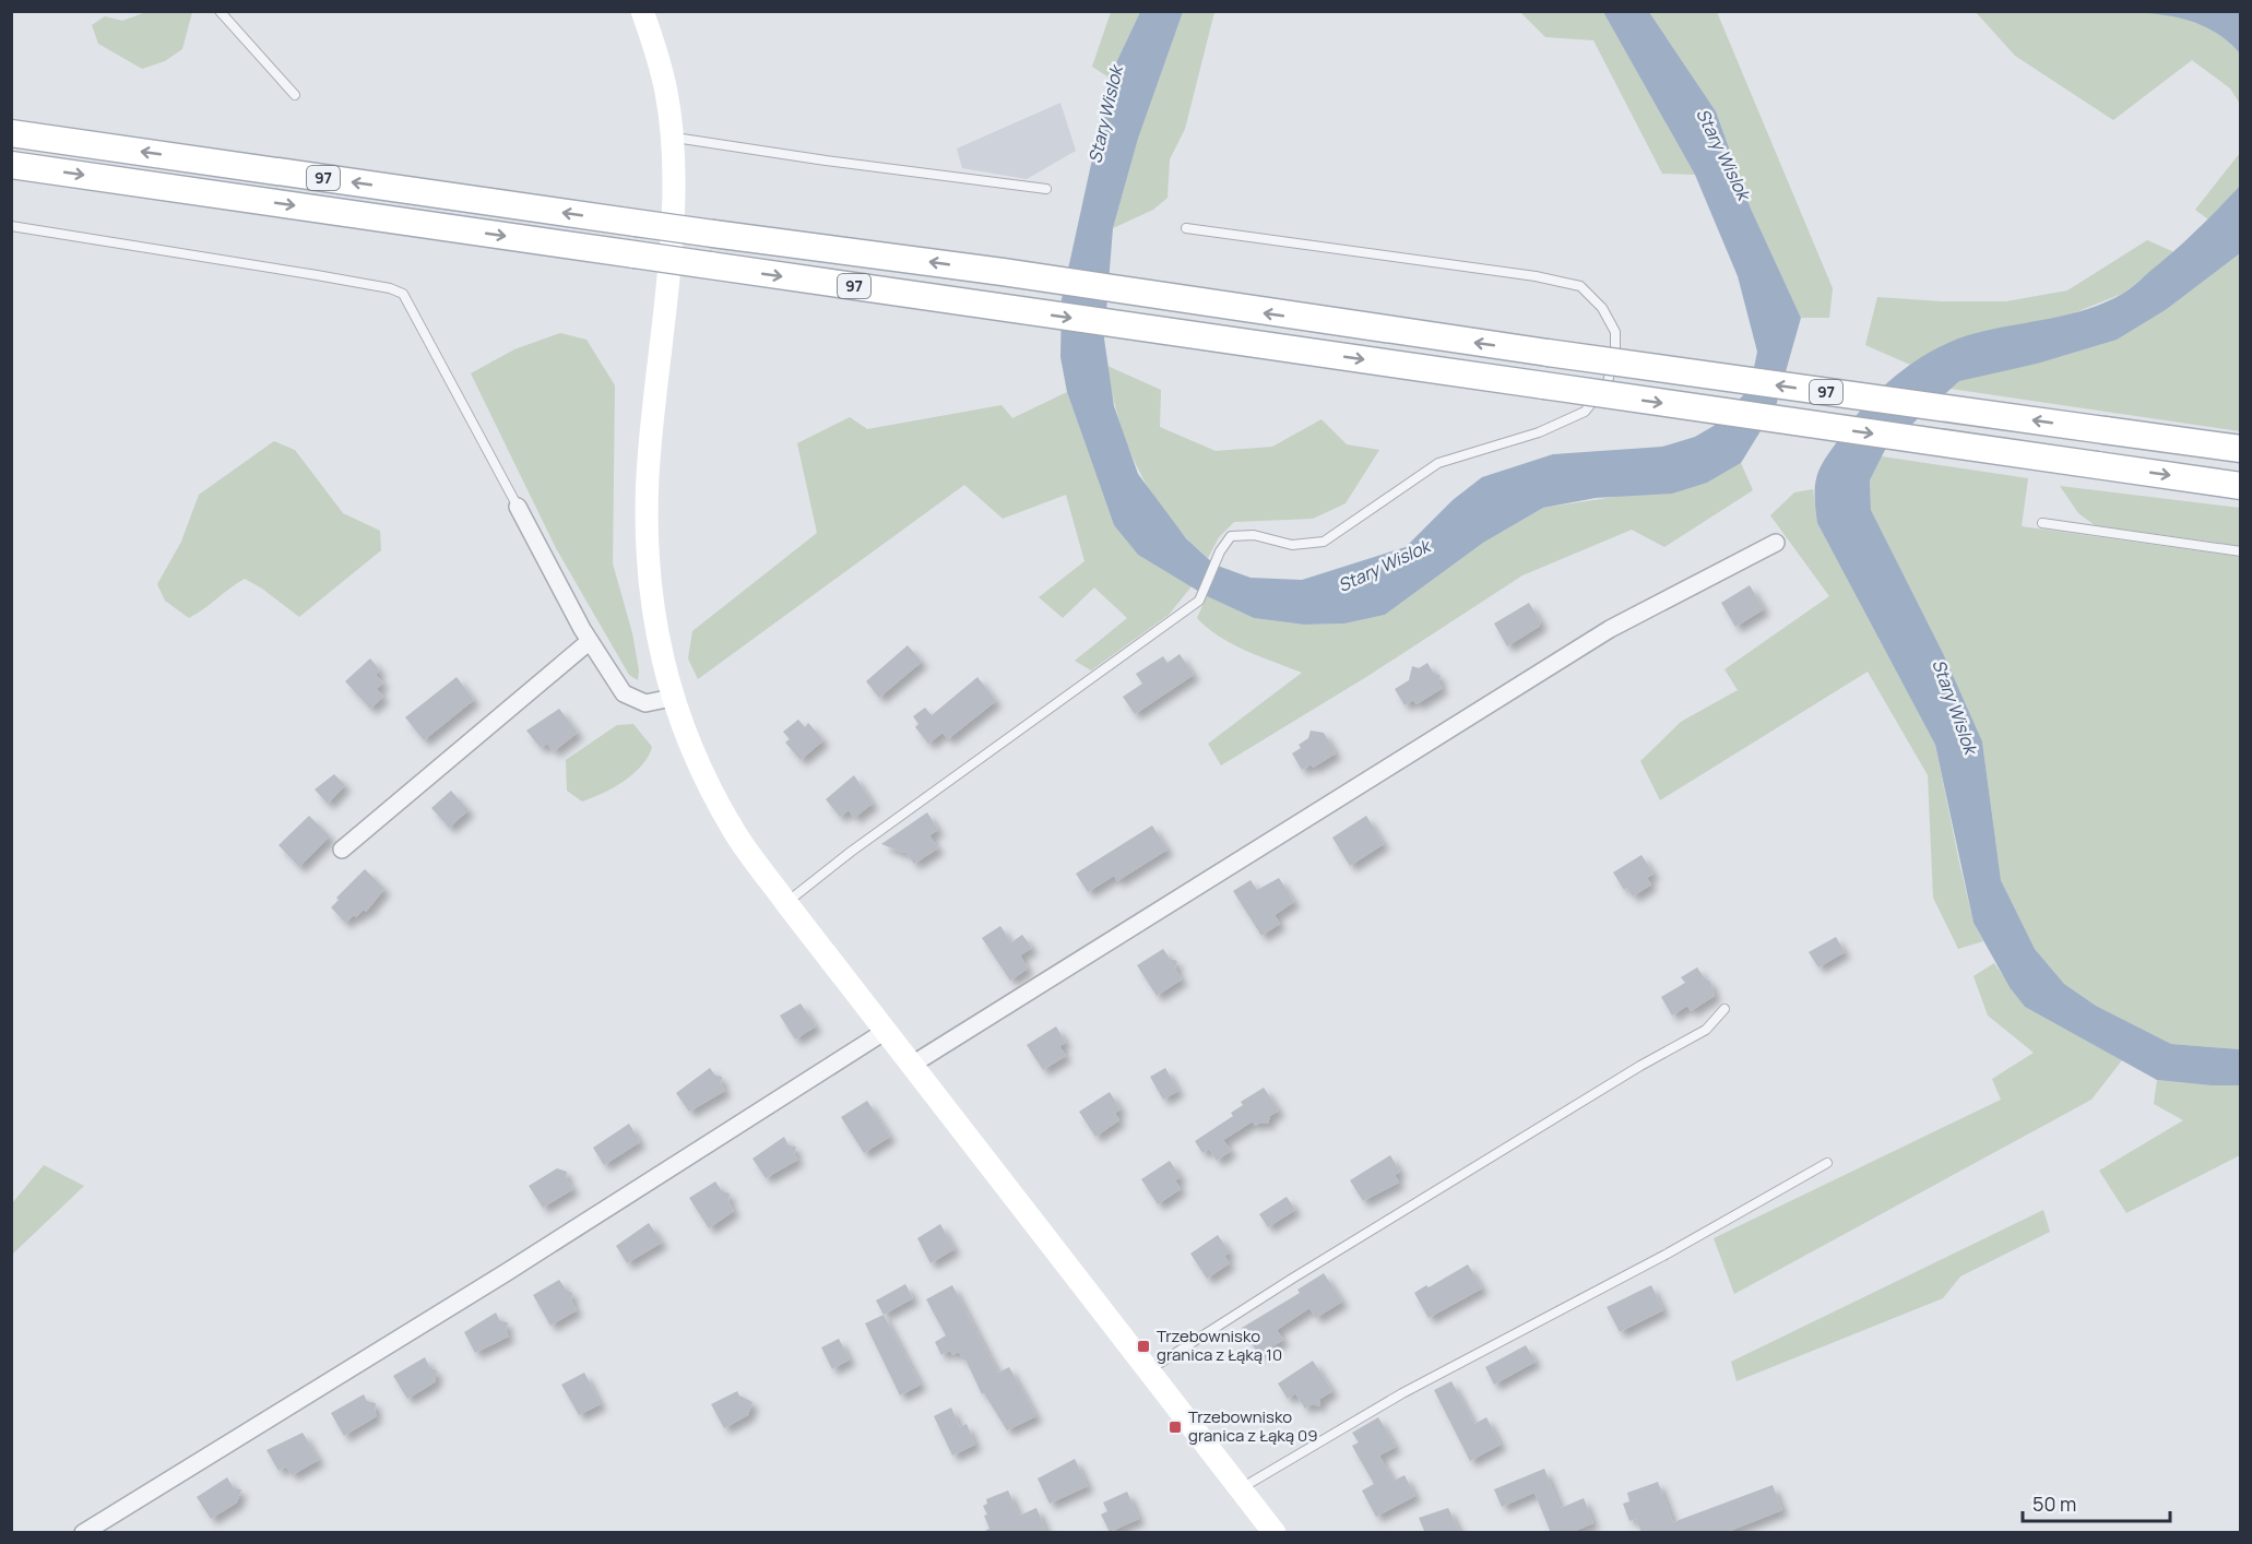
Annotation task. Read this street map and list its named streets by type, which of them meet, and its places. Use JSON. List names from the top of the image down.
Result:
{
  "streets": {
    "main road": ["97"]
  },
  "water": ["Stary Wislok"],
  "places": {
    "transit": ["Trzebownisko granica z Łąką 10", "Trzebownisko granica z Łąką 09"]
  },
  "scale_bar": "50 m"
}
